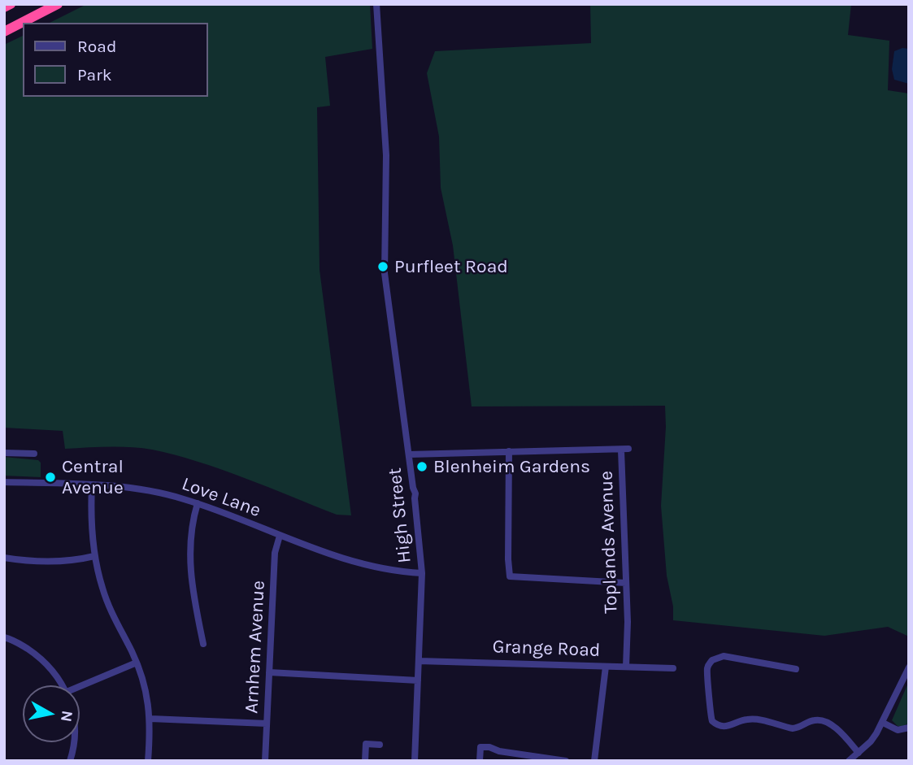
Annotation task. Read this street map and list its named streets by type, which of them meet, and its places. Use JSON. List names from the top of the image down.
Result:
{
  "streets": {
    "street": [
      "Love Lane",
      "High Street",
      "Toplands Avenue",
      "Arnhem Avenue",
      "Grange Road"
    ]
  },
  "crossings": [
    ["Love Lane", "High Street"],
    ["Love Lane", "Arnhem Avenue"],
    ["Toplands Avenue", "Grange Road"]
  ],
  "places": ["Purfleet Road", "Blenheim Gardens", "Central Avenue"],
  "legend": ["Road", "Park"],
  "north": "right"
}
